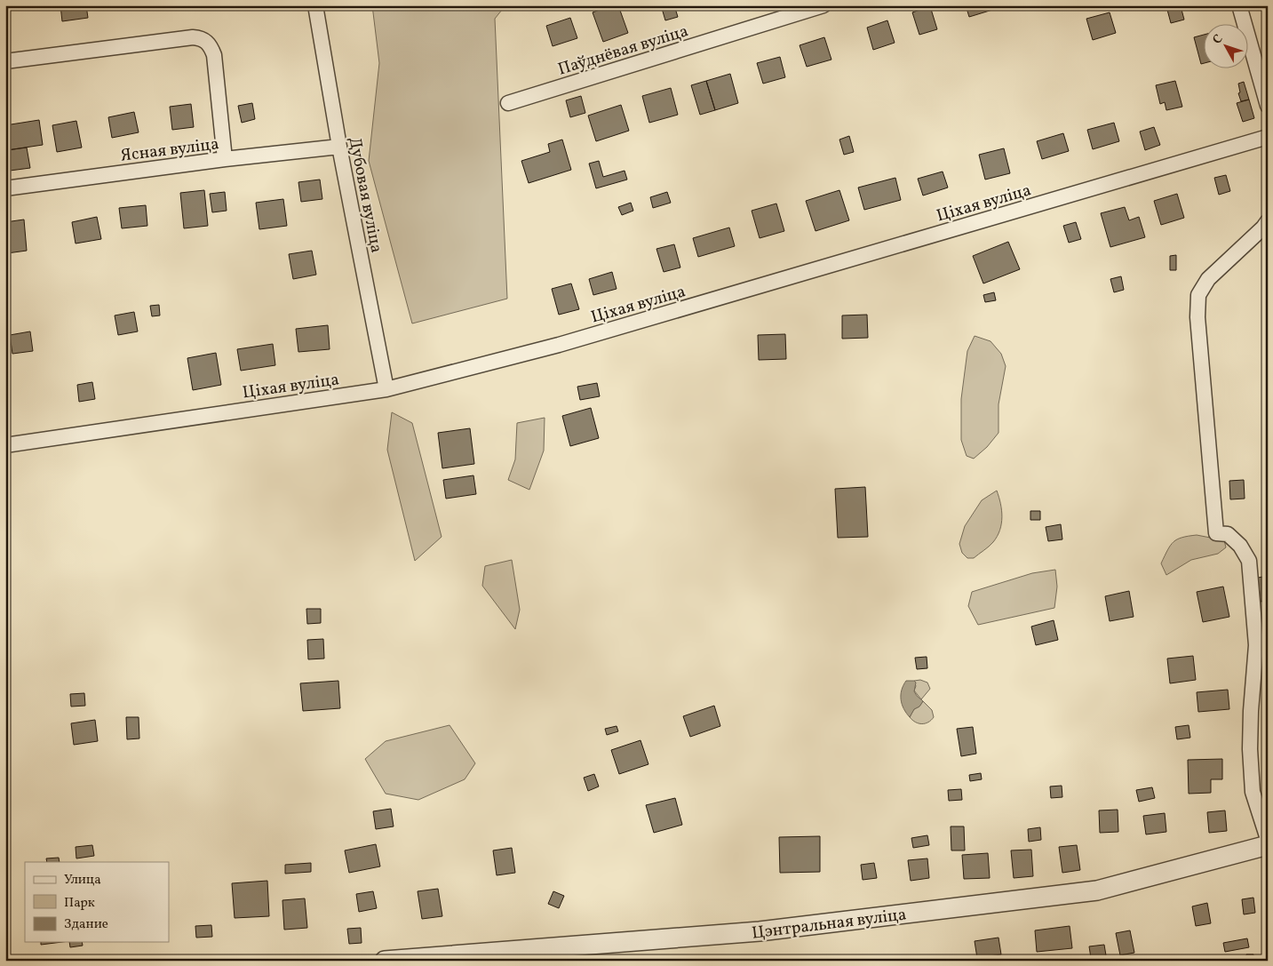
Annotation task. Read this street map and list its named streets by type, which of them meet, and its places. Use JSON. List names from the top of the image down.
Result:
{
  "streets": {
    "street": [
      "Паўднёвая вуліца",
      "Ясная вуліца",
      "Дубовая вуліца",
      "Ціхая вуліца",
      "Цэнтральная вуліца"
    ]
  },
  "crossings": [
    ["Ясная вуліца", "Дубовая вуліца"],
    ["Дубовая вуліца", "Ціхая вуліца"]
  ],
  "legend": ["Улица", "Парк", "Здание"],
  "north": "top left"
}
